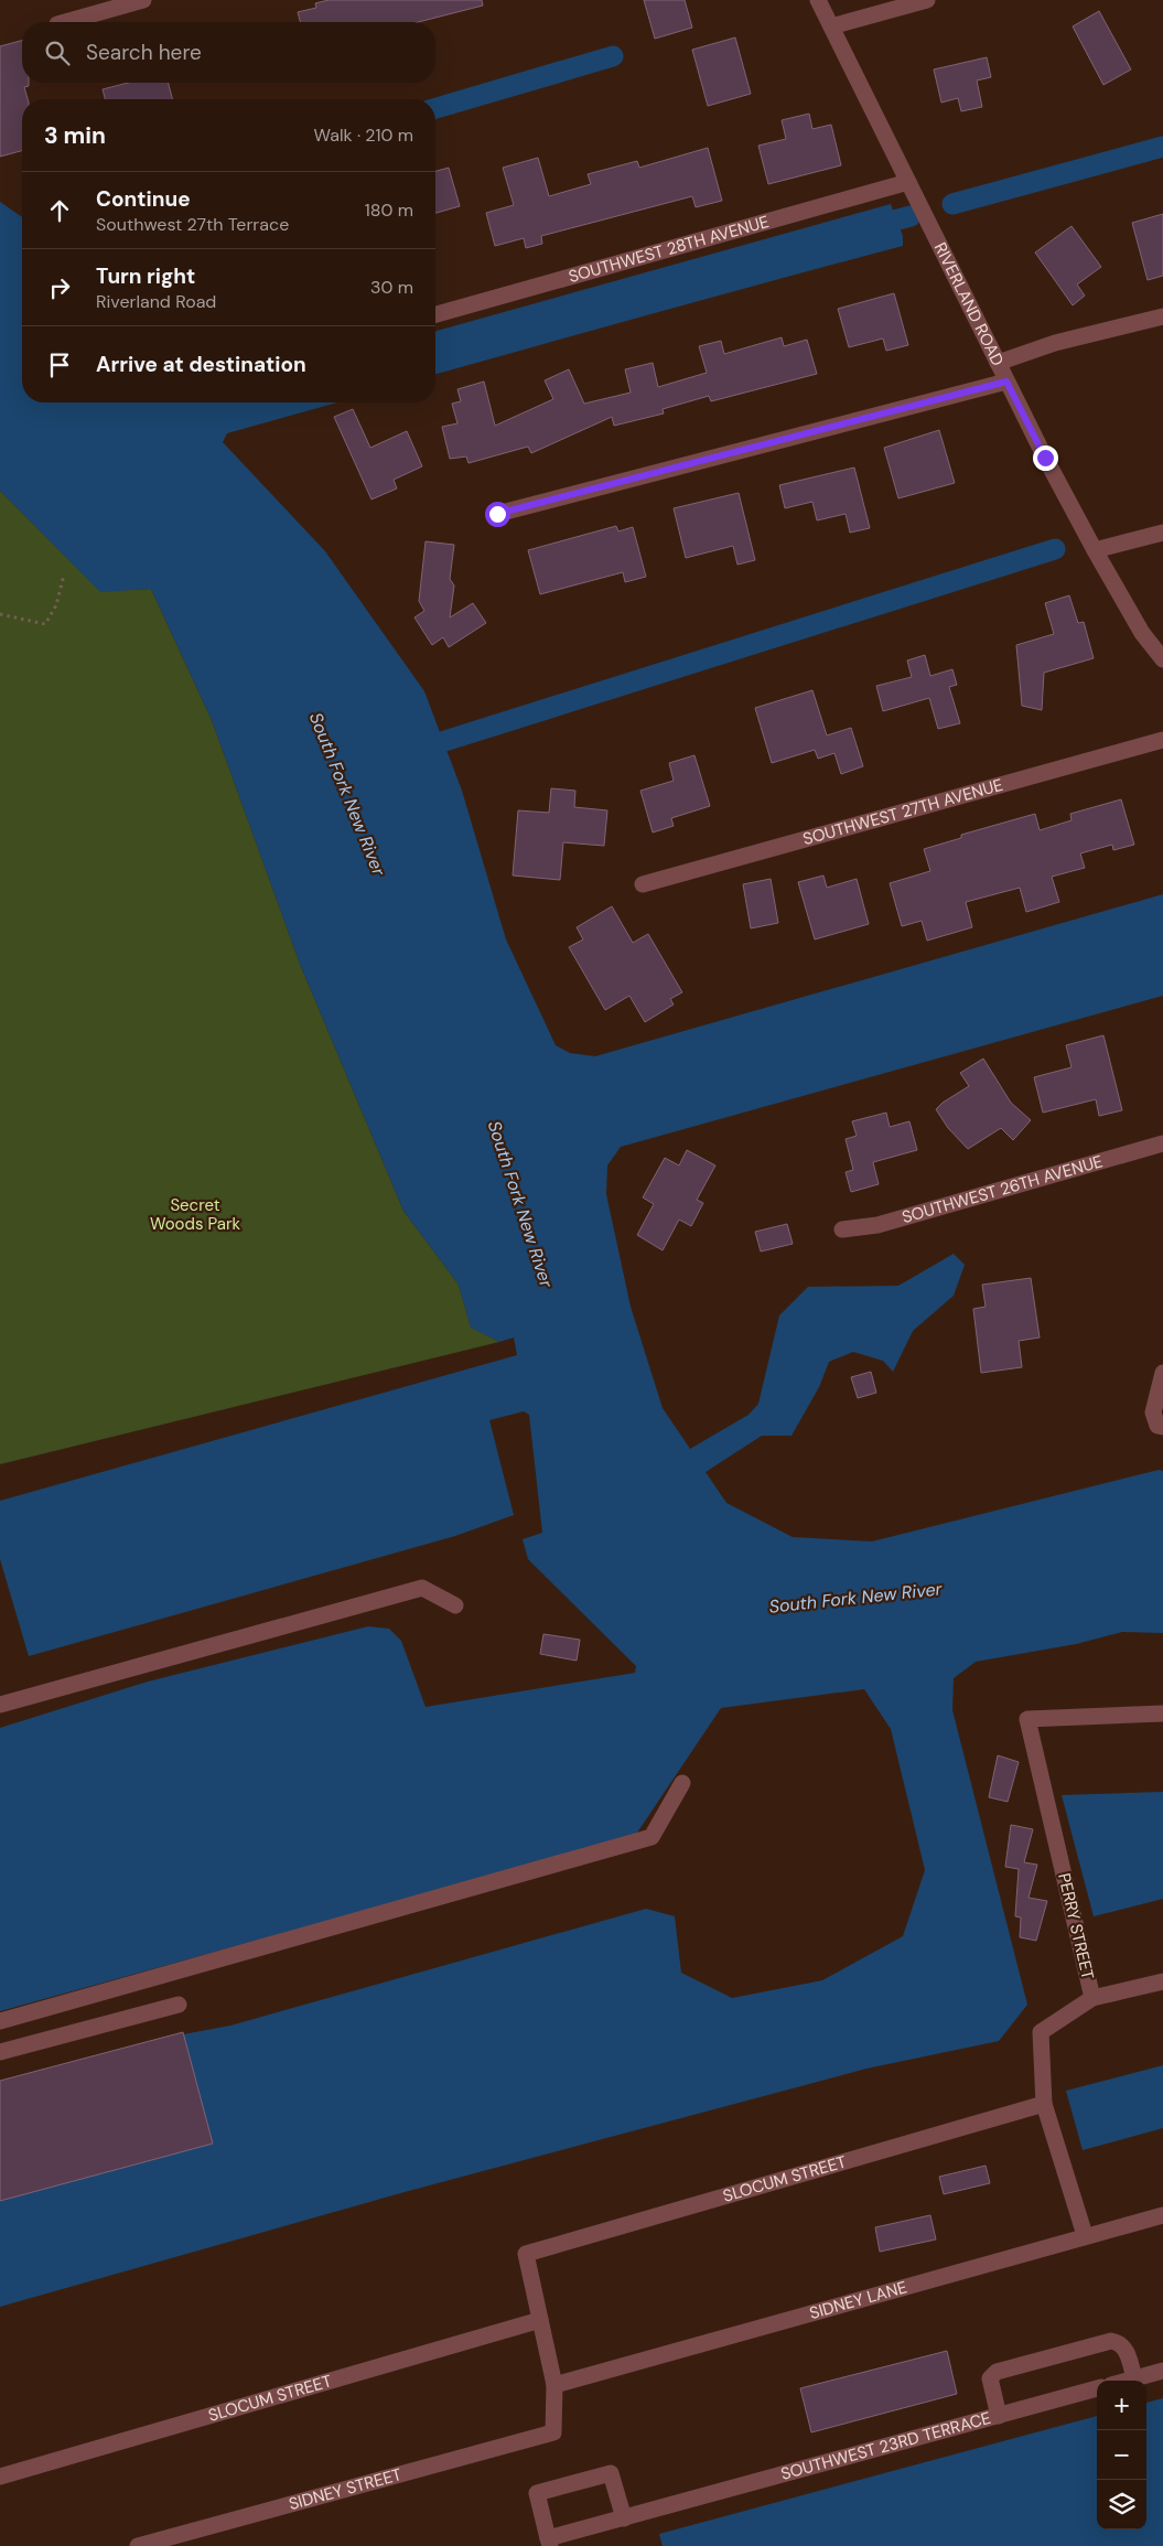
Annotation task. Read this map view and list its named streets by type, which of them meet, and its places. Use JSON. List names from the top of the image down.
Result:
{
  "streets": {
    "street": [
      "SOUTHWEST 28TH AVENUE",
      "RIVERLAND ROAD",
      "SOUTHWEST 27TH AVENUE",
      "SOUTHWEST 26TH AVENUE",
      "PERRY STREET",
      "SLOCUM STREET",
      "SIDNEY LANE",
      "SOUTHWEST 23RD TERRACE",
      "SIDNEY STREET"
    ]
  },
  "crossings": [
    ["SOUTHWEST 28TH AVENUE", "RIVERLAND ROAD"],
    ["PERRY STREET", "SLOCUM STREET"],
    ["PERRY STREET", "SIDNEY LANE"],
    ["SIDNEY LANE", "SIDNEY STREET"]
  ],
  "water": ["South Fork New River"],
  "parks": ["Secret Woods Park"],
  "page": {
    "search": "Search here",
    "heading": ["3 min", "Walk · 210 m"],
    "list": [
      ["Continue", "Southwest 27th Terrace", "180 m"],
      ["Turn right", "Riverland Road", "30 m"],
      "Arrive at destination"
    ],
    "map_buttons": ["+", "−"]
  }
}
